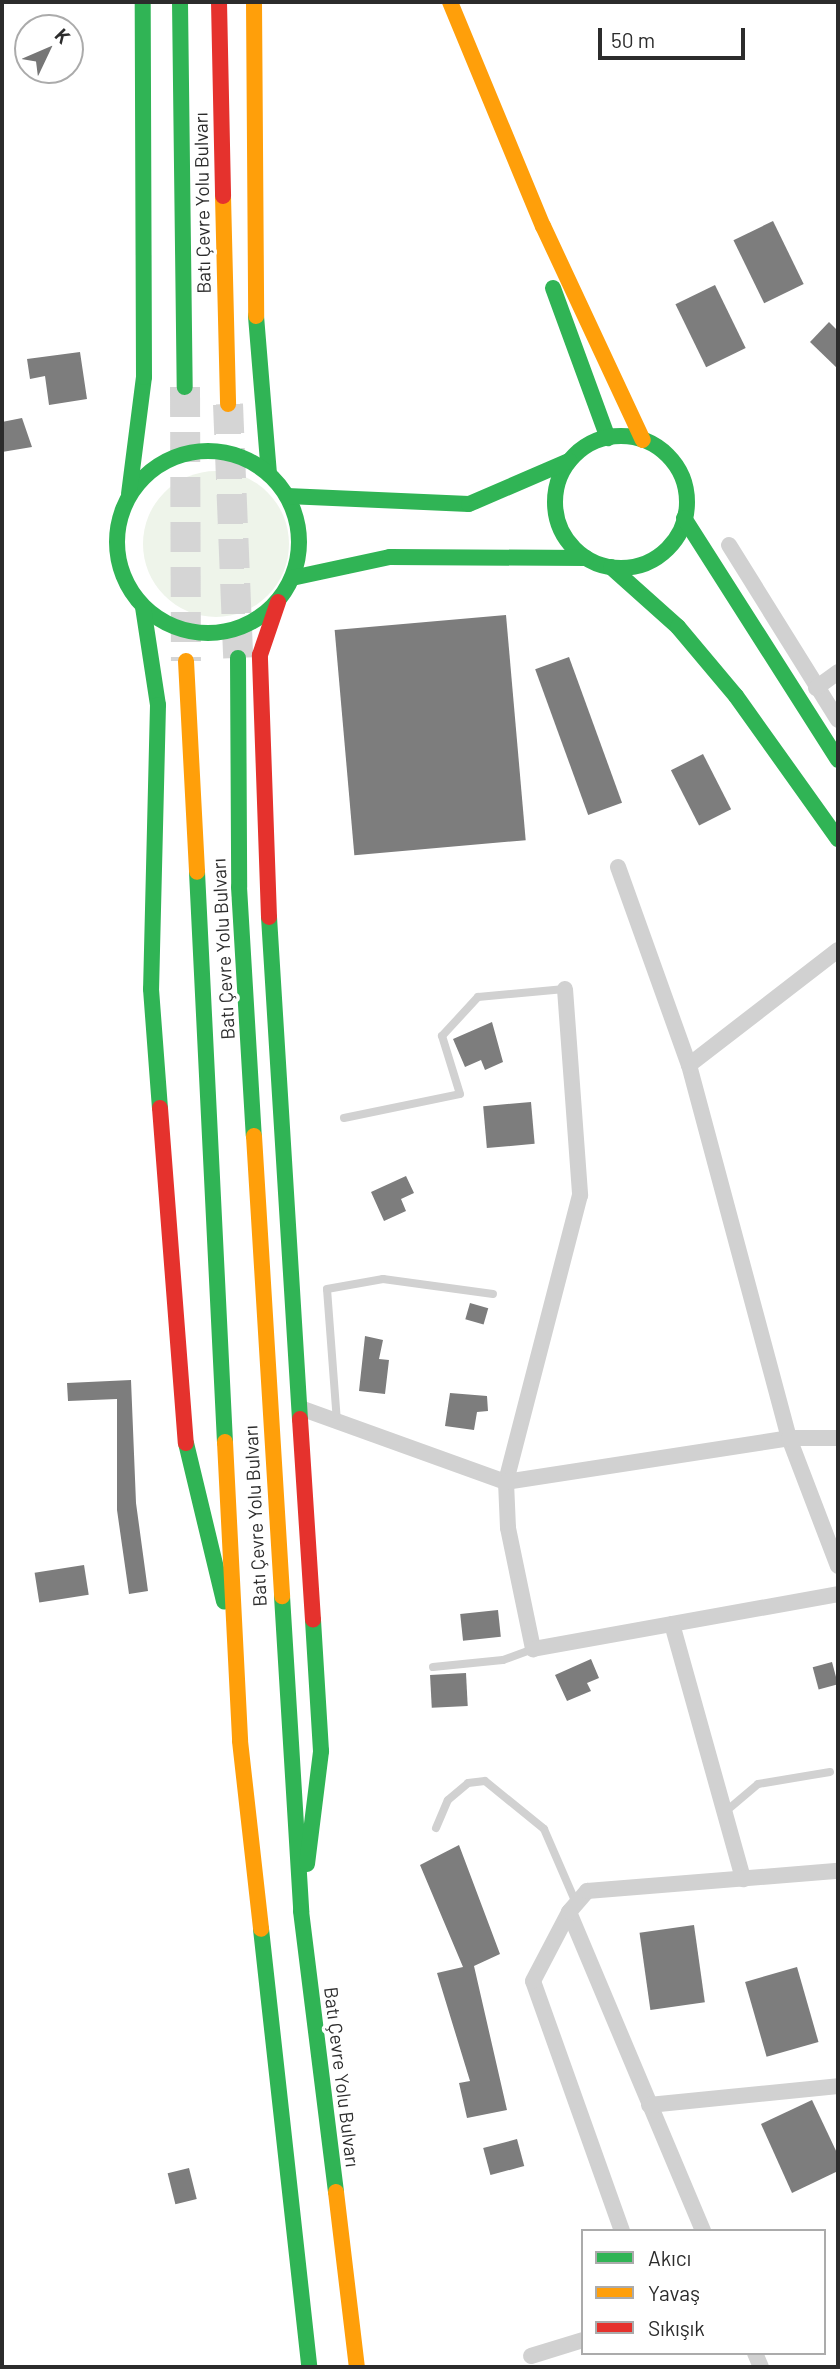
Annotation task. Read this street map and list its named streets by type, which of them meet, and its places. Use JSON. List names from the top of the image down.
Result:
{
  "streets": {
    "main road": ["Batı Çevre Yolu Bulvarı"]
  },
  "legend": ["Akıcı", "Yavaş", "Sıkışık"],
  "scale_bar": "50 m",
  "north": "top right"
}
